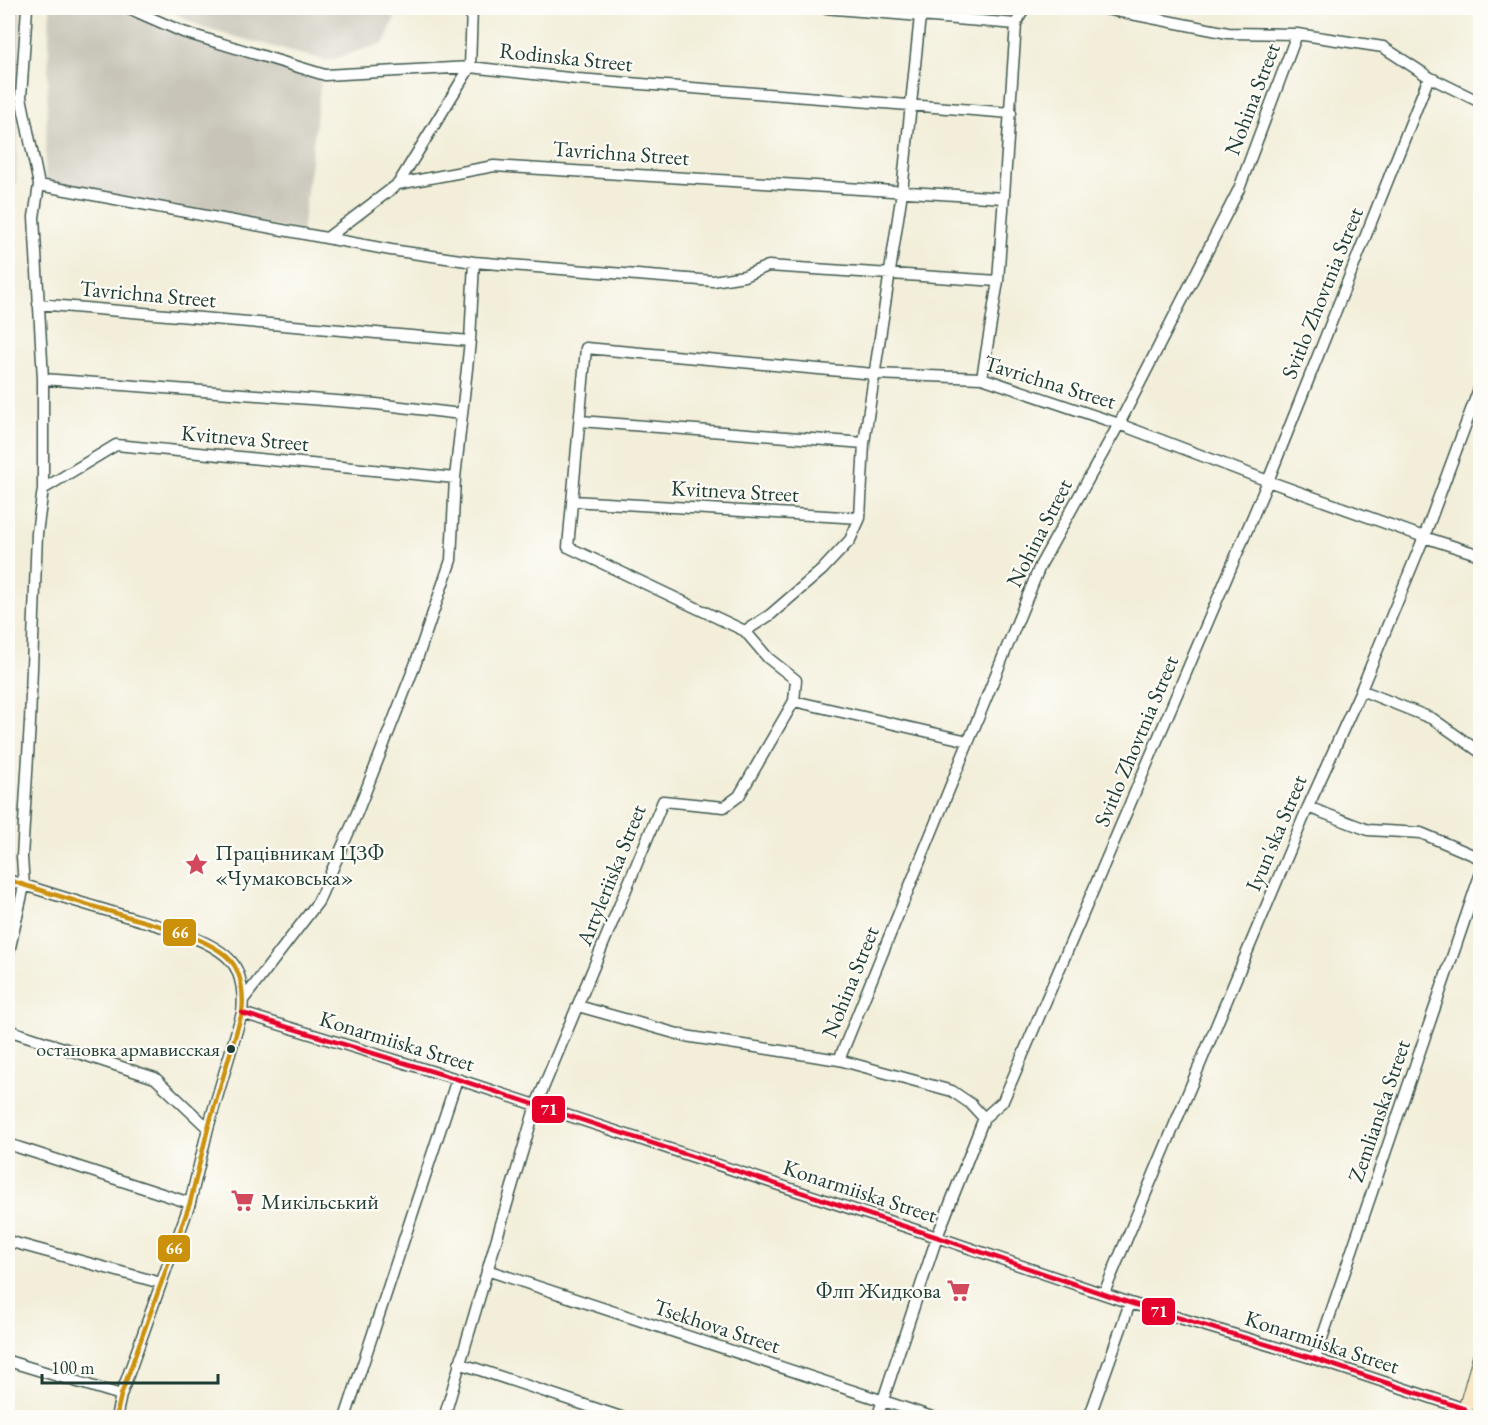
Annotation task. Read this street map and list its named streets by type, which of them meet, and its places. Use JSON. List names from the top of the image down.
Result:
{
  "streets": {
    "street": [
      "Rodinska Street",
      "Nohina Street",
      "Tavrichna Street",
      "Svitlo Zhovtnia Street",
      "Kvitneva Street",
      "Iyun'ska Street",
      "Artyleriiska Street",
      "Konarmiiska Street",
      "Zemlianska Street",
      "Tsekhova Street"
    ]
  },
  "crossings": [
    ["Nohina Street", "Tavrichna Street"],
    ["Tavrichna Street", "Svitlo Zhovtnia Street"],
    ["Tavrichna Street", "Iyun'ska Street"],
    ["Svitlo Zhovtnia Street", "Konarmiiska Street"],
    ["Svitlo Zhovtnia Street", "Tsekhova Street"],
    ["Iyun'ska Street", "Konarmiiska Street"],
    ["Konarmiiska Street", "Zemlianska Street"]
  ],
  "places": {
    "place": ["Працівникам ЦЗФ «Чумаковська»"],
    "other": ["остановка армависская"],
    "supermarket": ["Микільський", "Флп Жидкова"]
  },
  "lines": ["transit line 66", "transit line 71"],
  "scale_bar": "100 m"
}
